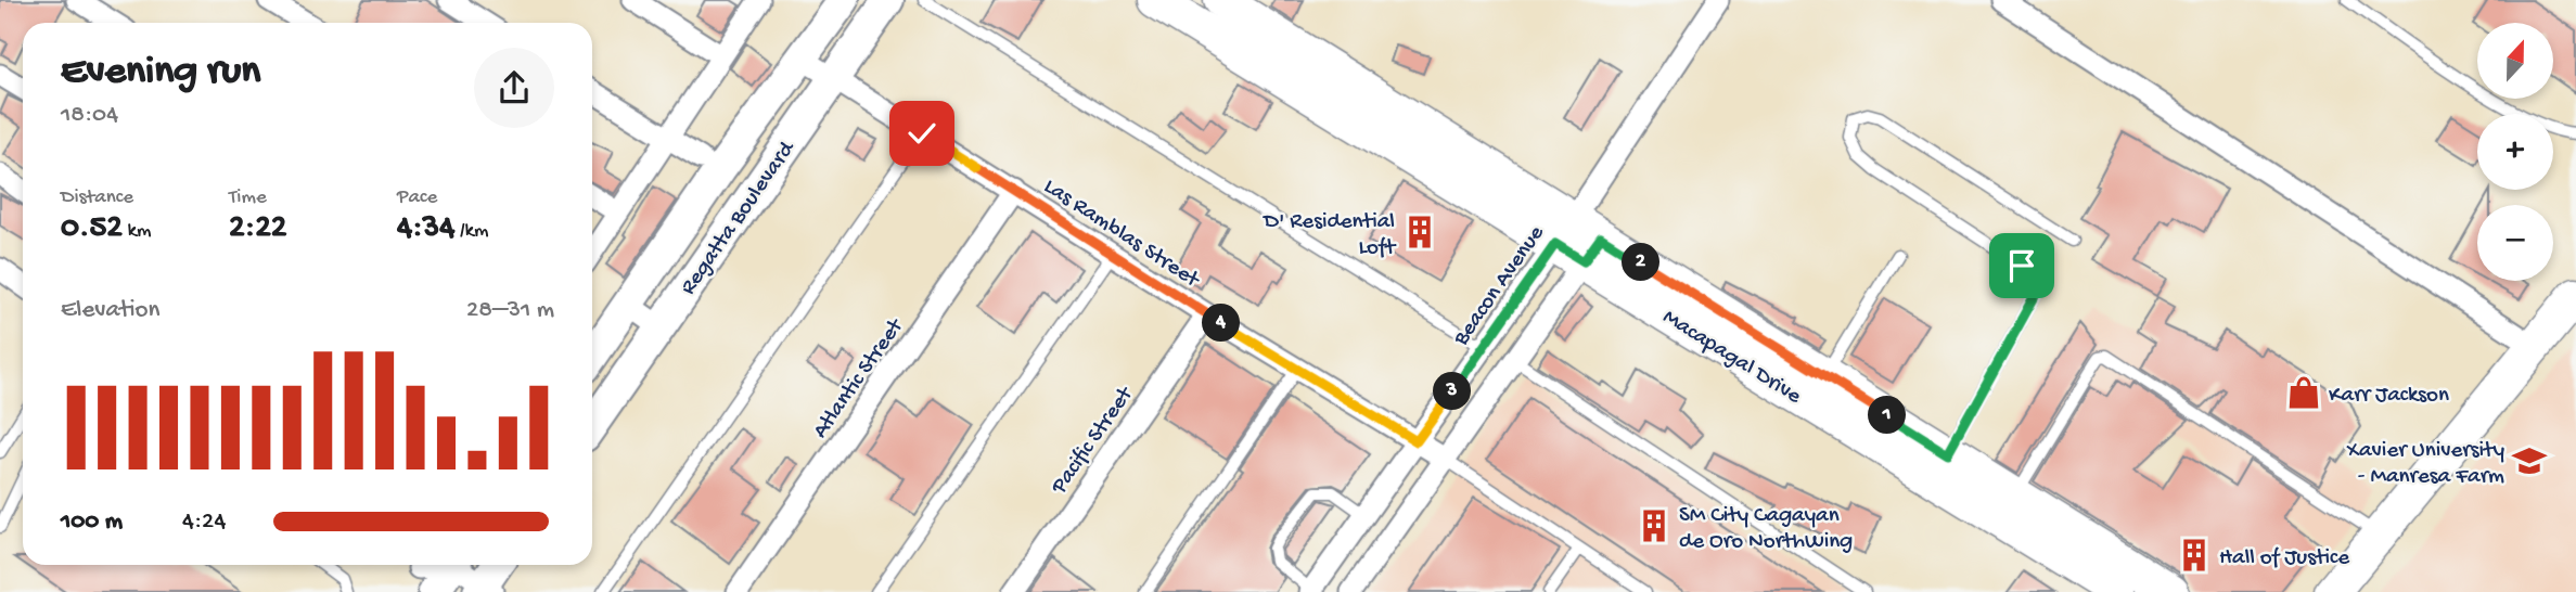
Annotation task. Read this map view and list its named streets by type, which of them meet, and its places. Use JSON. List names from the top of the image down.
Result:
{
  "streets": {
    "main road": ["Macapagal Drive"],
    "street": [
      "Regatta Boulevard",
      "Las Ramblas Street",
      "Beacon Avenue",
      "Atlantic Street",
      "Pacific Street"
    ]
  },
  "crossings": [
    ["Regatta Boulevard", "Las Ramblas Street"],
    ["Las Ramblas Street", "Beacon Avenue"],
    ["Las Ramblas Street", "Atlantic Street"],
    ["Las Ramblas Street", "Pacific Street"],
    ["Beacon Avenue", "Macapagal Drive"]
  ],
  "places": {
    "building": ["D' Residential Loft", "SM City Cagayan de Oro NorthWing", "Hall of Justice"],
    "shop": ["Karr Jackson"],
    "school or university": ["Xavier University - Manresa Farm"]
  },
  "north": "top",
  "page": {
    "map_buttons": ["+", "−"],
    "heading": ["Evening run", "18:04"],
    "stats": [
      ["Distance", "0.52 km"],
      ["Time", "2:22"],
      ["Pace", "4:34 /km"]
    ],
    "pins": [
      "2",
      "4",
      "3",
      "1"
    ],
    "chart": ["Elevation", "28–31 m"],
    "list": [
      {
        "name": "100 m",
        "note": "4:24"
      }
    ]
  }
}
